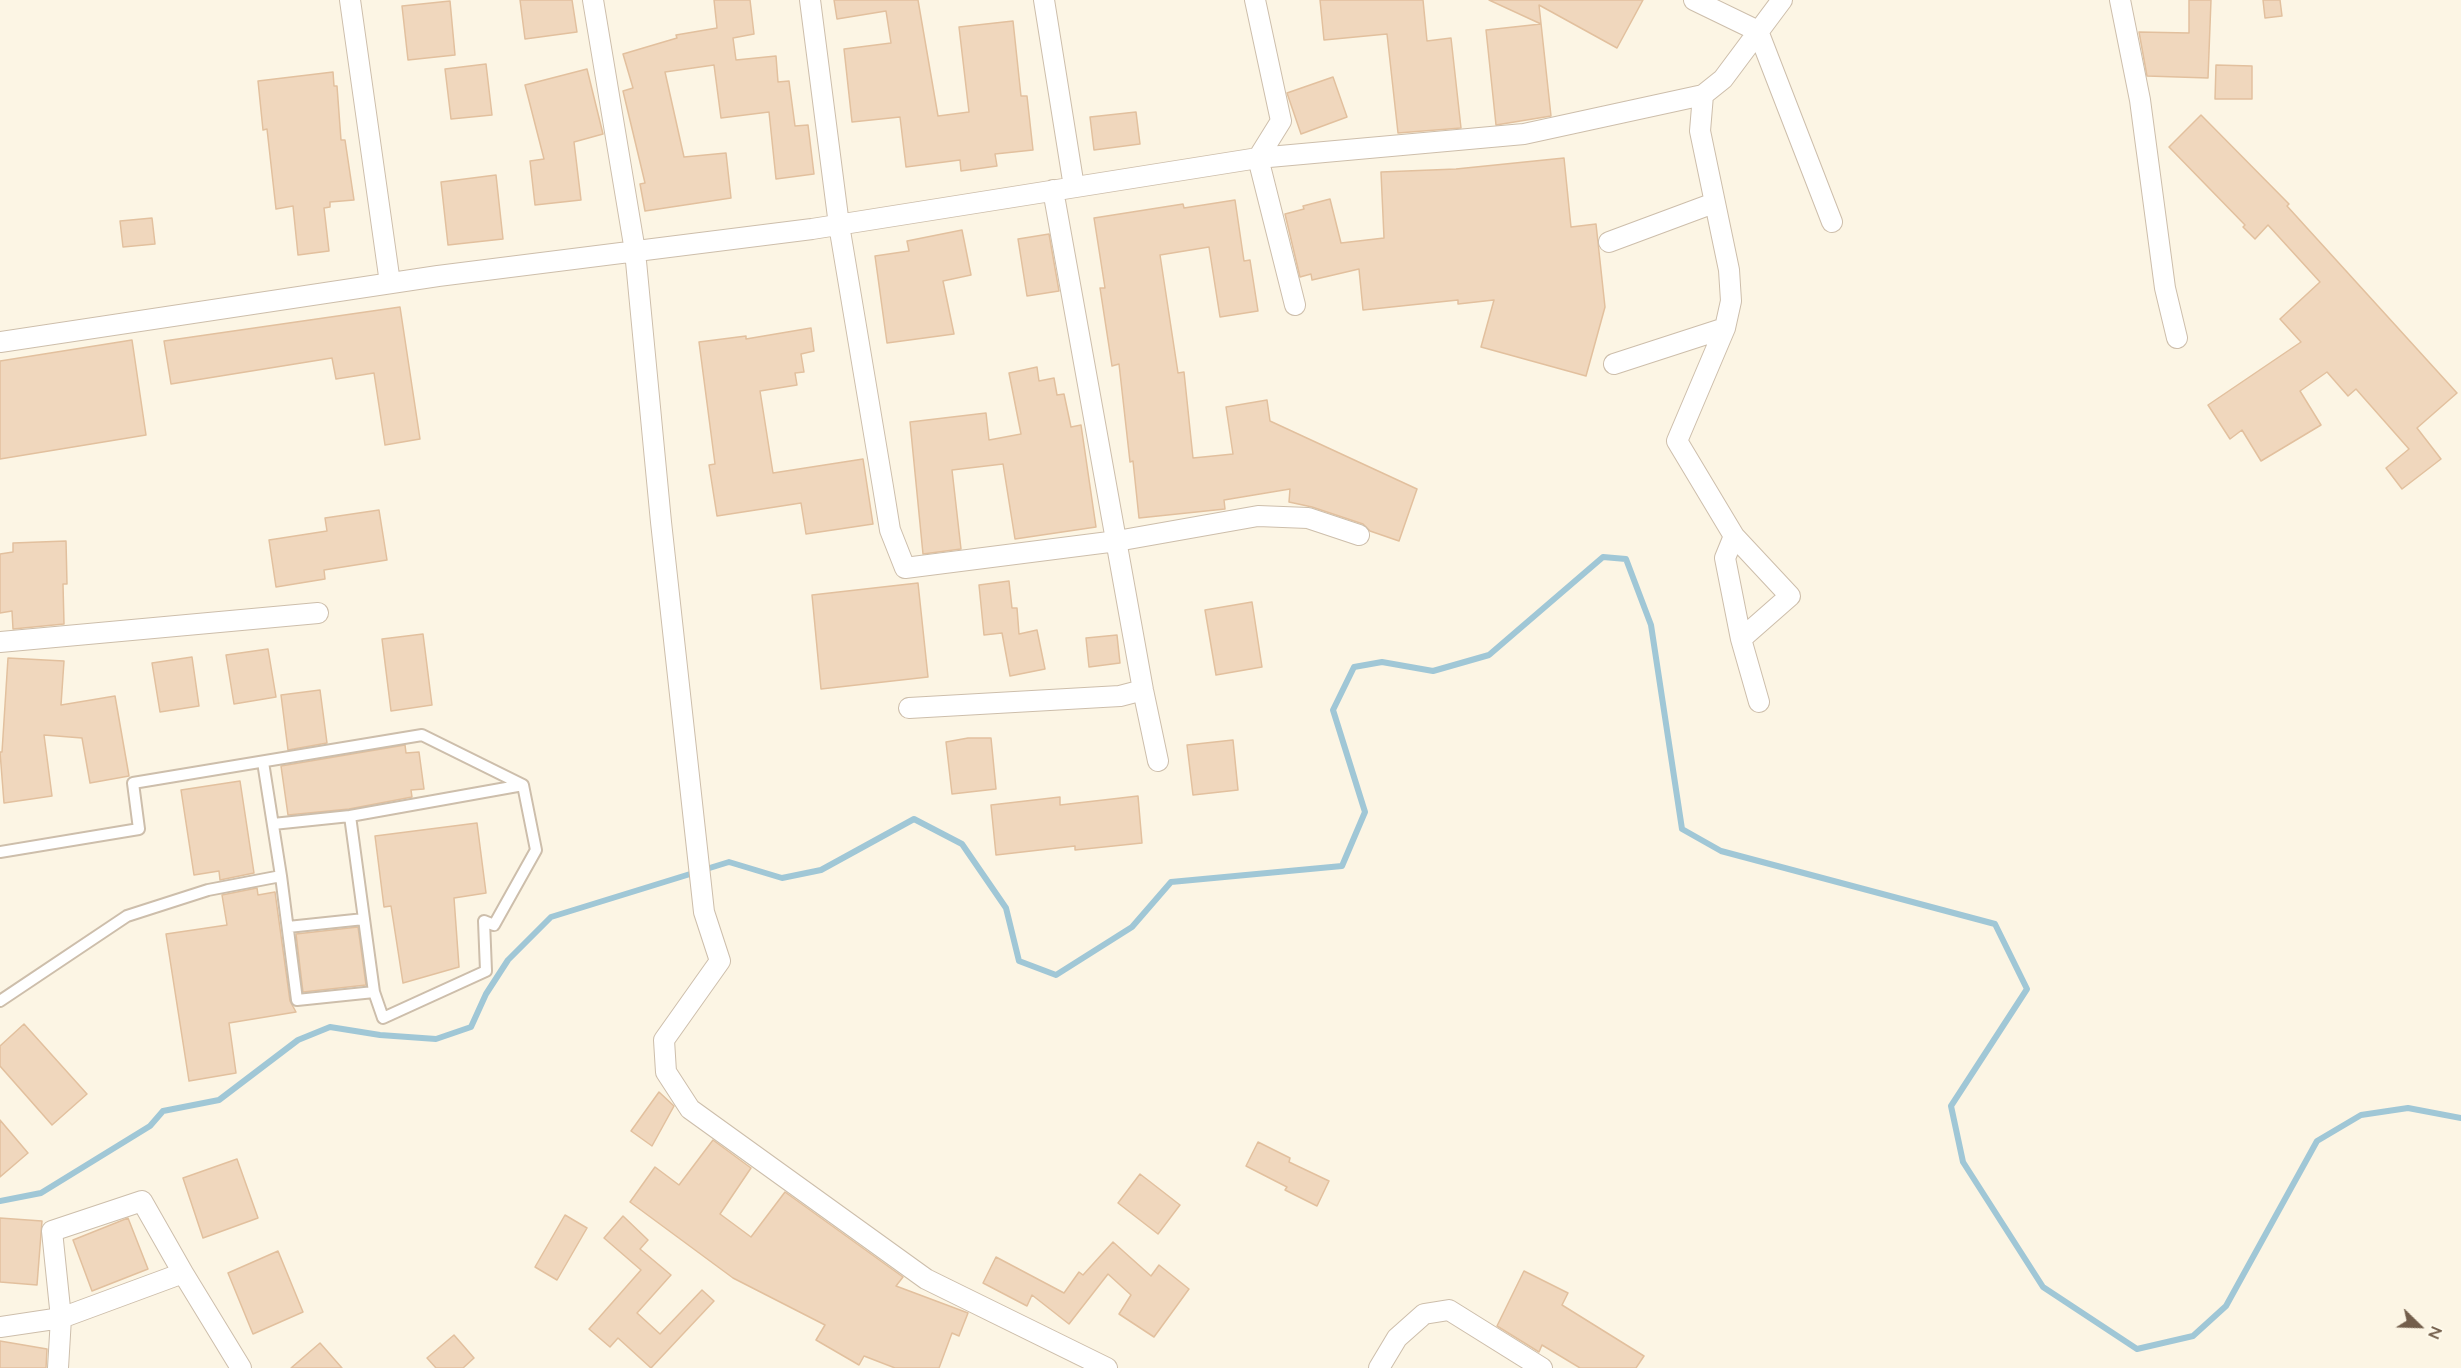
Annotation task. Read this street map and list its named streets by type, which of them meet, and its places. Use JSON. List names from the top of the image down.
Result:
{
  "north": "bottom right"
}
